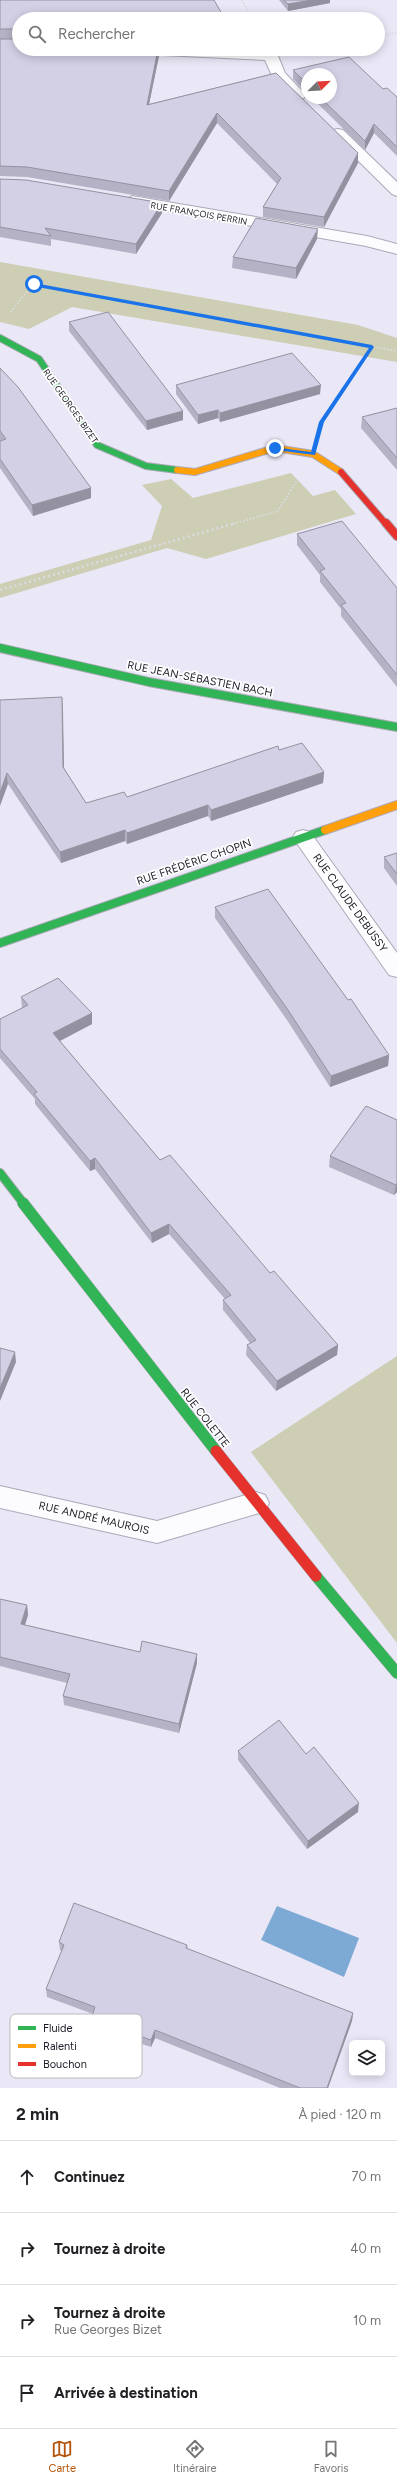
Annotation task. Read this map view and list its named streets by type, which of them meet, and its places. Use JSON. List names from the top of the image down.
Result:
{
  "streets": {
    "street": [
      "RUE FRANÇOIS PERRIN",
      "RUE GEORGES BIZET",
      "RUE JEAN-SÉBASTIEN BACH",
      "RUE FRÉDÉRIC CHOPIN",
      "RUE CLAUDE DEBUSSY",
      "RUE COLETTE",
      "RUE ANDRÉ MAUROIS"
    ]
  },
  "crossings": [
    ["RUE FRÉDÉRIC CHOPIN", "RUE CLAUDE DEBUSSY"],
    ["RUE COLETTE", "RUE ANDRÉ MAUROIS"]
  ],
  "legend": ["Fluide", "Ralenti", "Bouchon"],
  "north": "top right",
  "page": {
    "search": "Rechercher",
    "heading": ["2 min", "À pied · 120 m"],
    "list": [
      ["Continuez", "70 m"],
      ["Tournez à droite", "40 m"],
      ["Tournez à droite", "Rue Georges Bizet", "10 m"],
      "Arrivée à destination"
    ],
    "nav": ["Carte", "Itinéraire", "Favoris"]
  }
}
